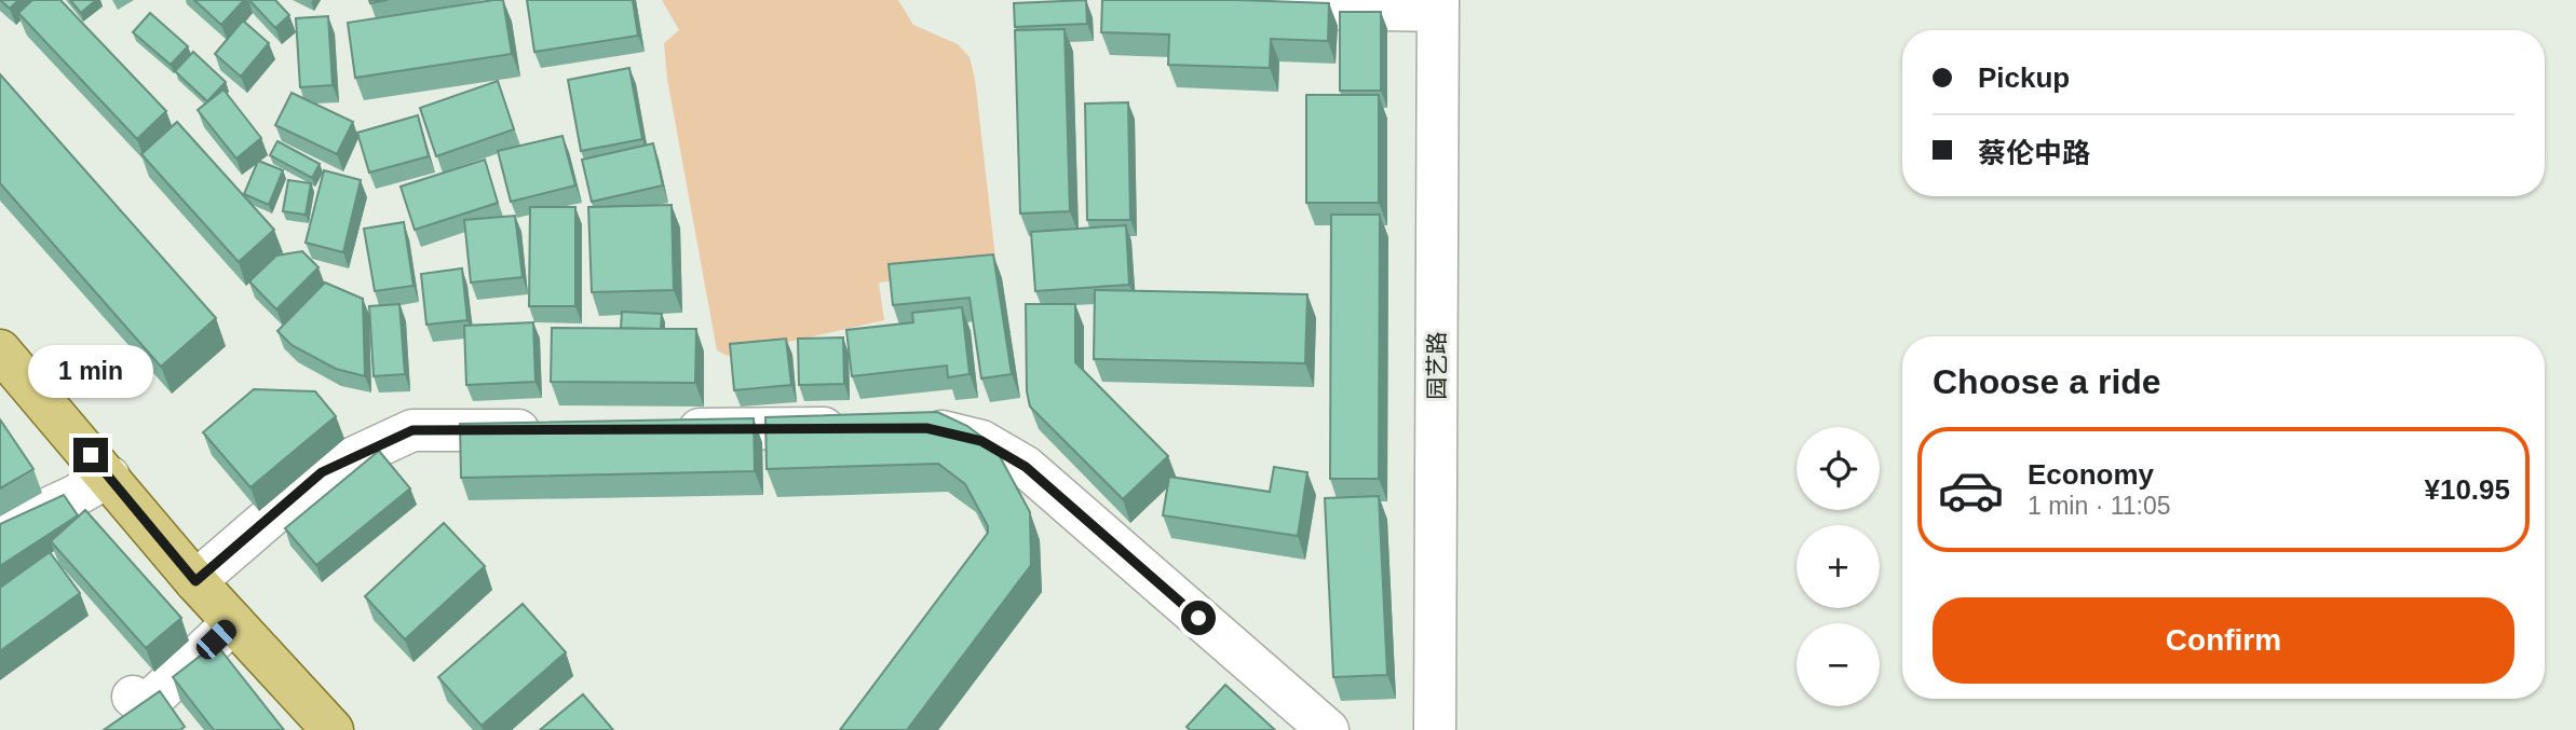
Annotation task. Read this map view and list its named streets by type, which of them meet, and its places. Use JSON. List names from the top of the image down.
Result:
{
  "streets": {
    "street": ["园艺路"]
  },
  "page": {
    "banner": ["Pickup", "蔡伦中路"],
    "heading": "Choose a ride",
    "bubble": "1 min",
    "map_buttons": ["+", "−"],
    "list": [
      {
        "name": "Economy",
        "note": "1 min · 11:05",
        "value": "¥10.95"
      }
    ],
    "buttons": "Confirm"
  }
}
